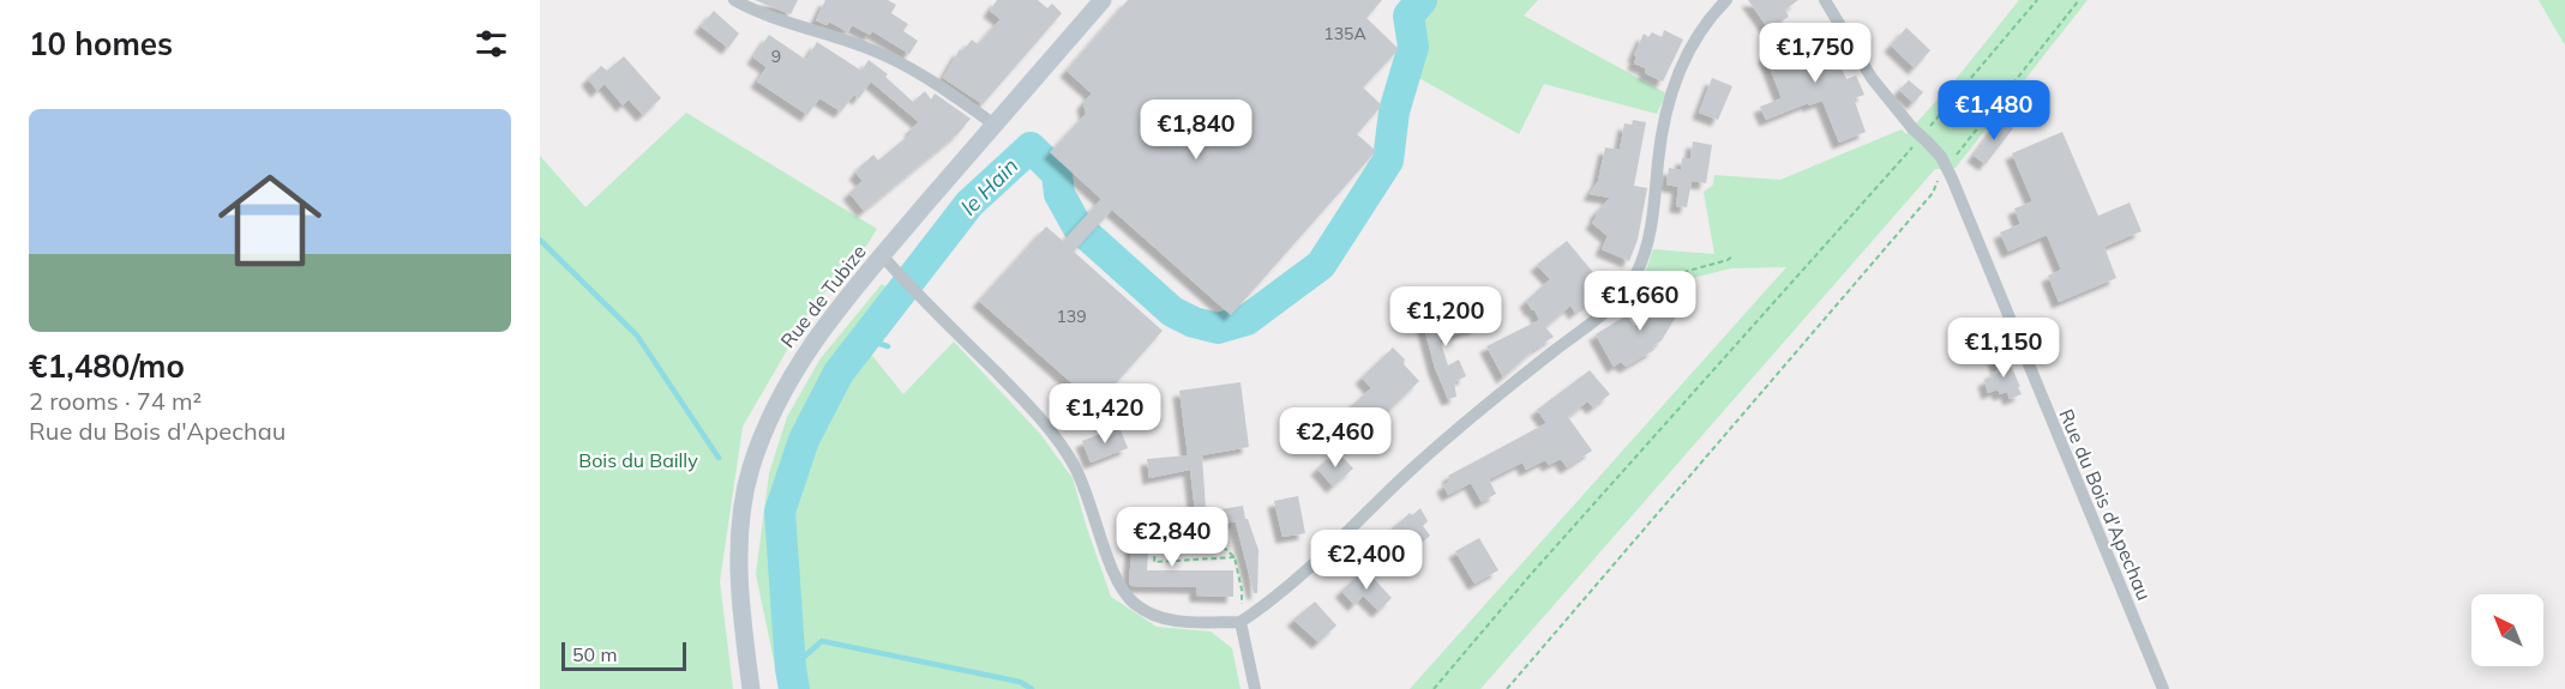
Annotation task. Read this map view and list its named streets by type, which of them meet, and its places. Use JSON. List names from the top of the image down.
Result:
{
  "streets": {
    "main road": ["Rue de Tubize"],
    "street": ["Rue du Bois d'Apechau"]
  },
  "water": ["le Hain"],
  "parks": ["Bois du Bailly"],
  "house_numbers": ["135A", "9", "139"],
  "scale_bar": "50 m",
  "north": "top left",
  "page": {
    "heading": "10 homes",
    "price": [
      "€1,750",
      "€1,480",
      "€1,840",
      "€1,660",
      "€1,200",
      "€1,150",
      "€1,420",
      "€2,460",
      "€2,840",
      "€2,400"
    ],
    "list": [
      {
        "name": "€1,480/mo",
        "note": "2 rooms · 74 m² · Rue du Bois d'Apechau"
      }
    ],
    "scale": "50 m"
  }
}
